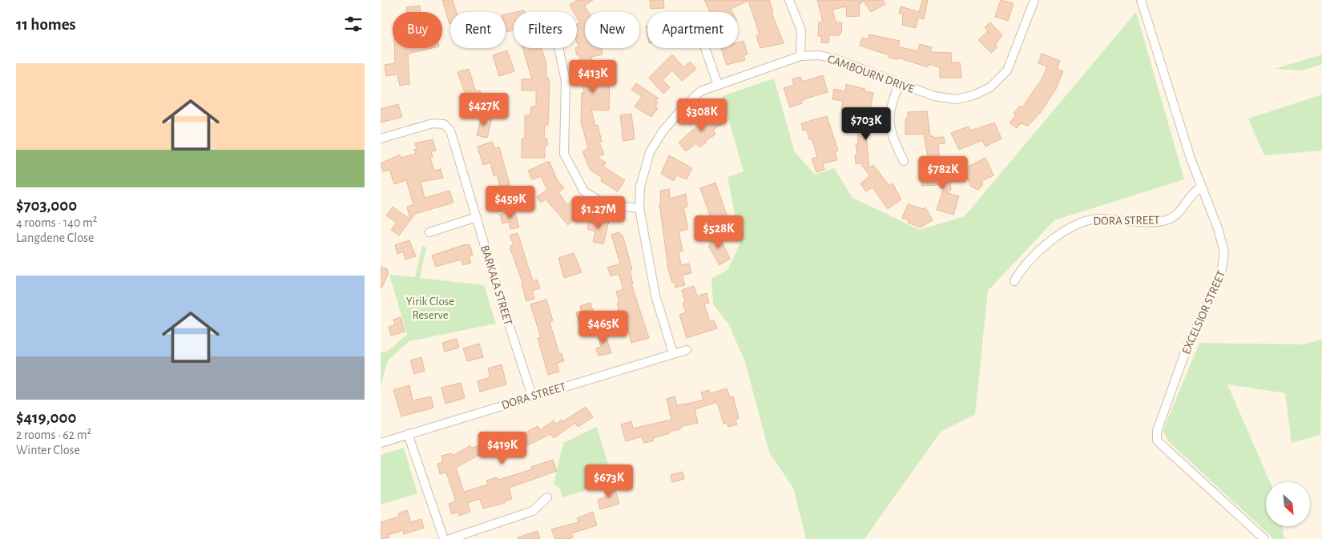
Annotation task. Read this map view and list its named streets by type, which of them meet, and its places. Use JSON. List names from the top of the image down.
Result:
{
  "streets": {
    "street": [
      "CAMBOURN DRIVE",
      "DORA STREET",
      "BARKALA STREET",
      "EXCELSIOR STREET"
    ]
  },
  "crossings": [
    ["CAMBOURN DRIVE", "DORA STREET"],
    ["DORA STREET", "BARKALA STREET"],
    ["DORA STREET", "EXCELSIOR STREET"]
  ],
  "parks": ["Yirik Close Reserve"],
  "north": "bottom right",
  "page": {
    "heading": "11 homes",
    "chip": [
      "Buy",
      "Rent",
      "Filters",
      "New",
      "Apartment"
    ],
    "list": [
      {
        "name": "$703,000",
        "note": "4 rooms · 140 m² · Langdene Close"
      },
      {
        "name": "$419,000",
        "note": "2 rooms · 62 m² · Winter Close"
      }
    ],
    "price": [
      "$413K",
      "$427K",
      "$308K",
      "$703K",
      "$782K",
      "$459K",
      "$1.27M",
      "$528K",
      "$465K",
      "$419K",
      "$673K"
    ]
  }
}
